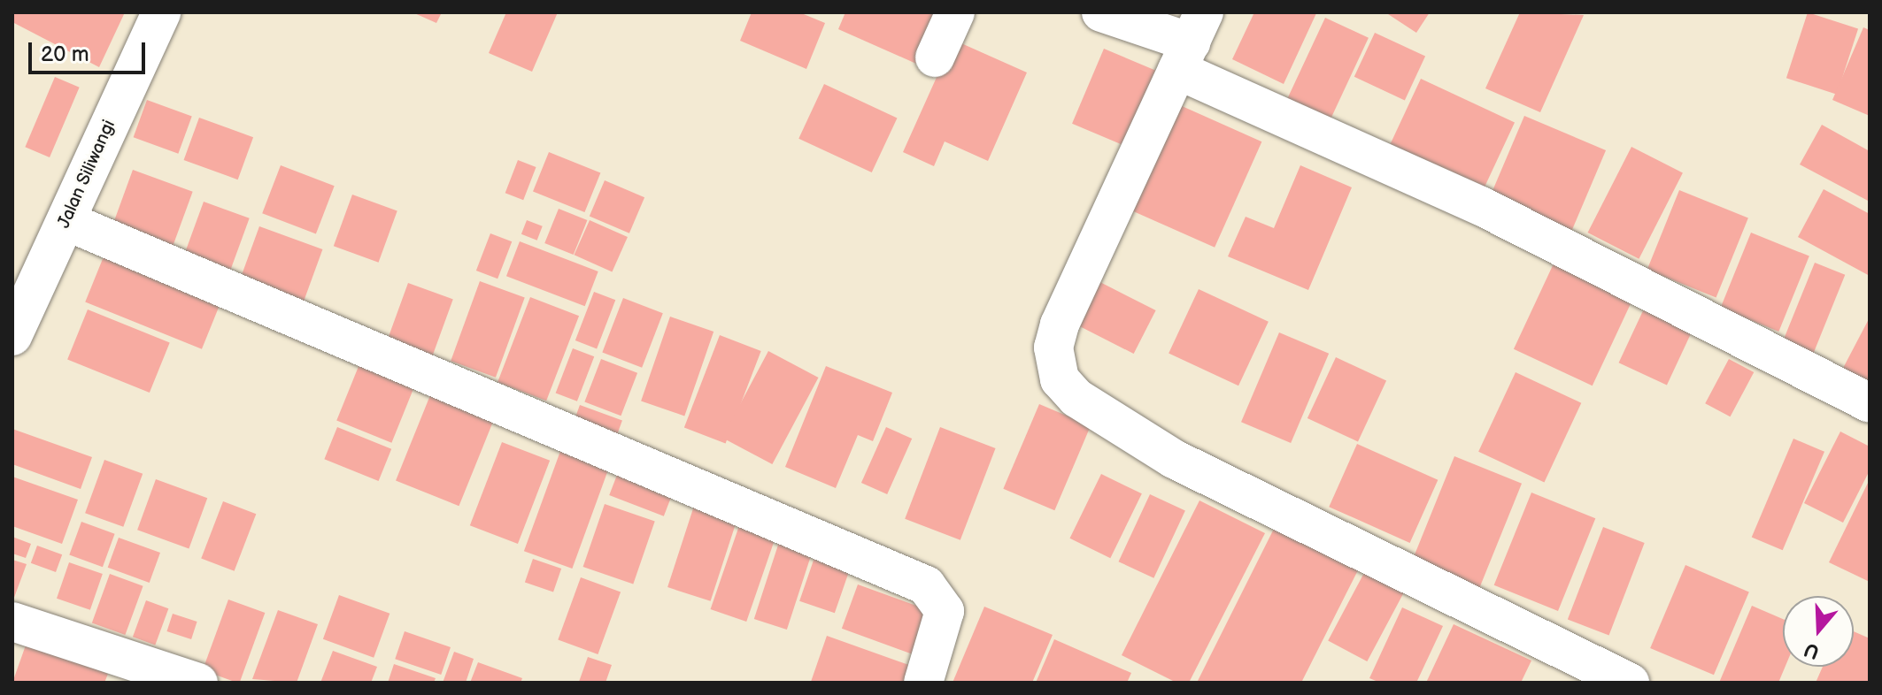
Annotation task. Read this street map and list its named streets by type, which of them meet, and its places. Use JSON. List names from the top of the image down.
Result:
{
  "streets": {
    "street": ["Jalan Siliwangi"]
  },
  "scale_bar": "20 m",
  "north": "bottom"
}
